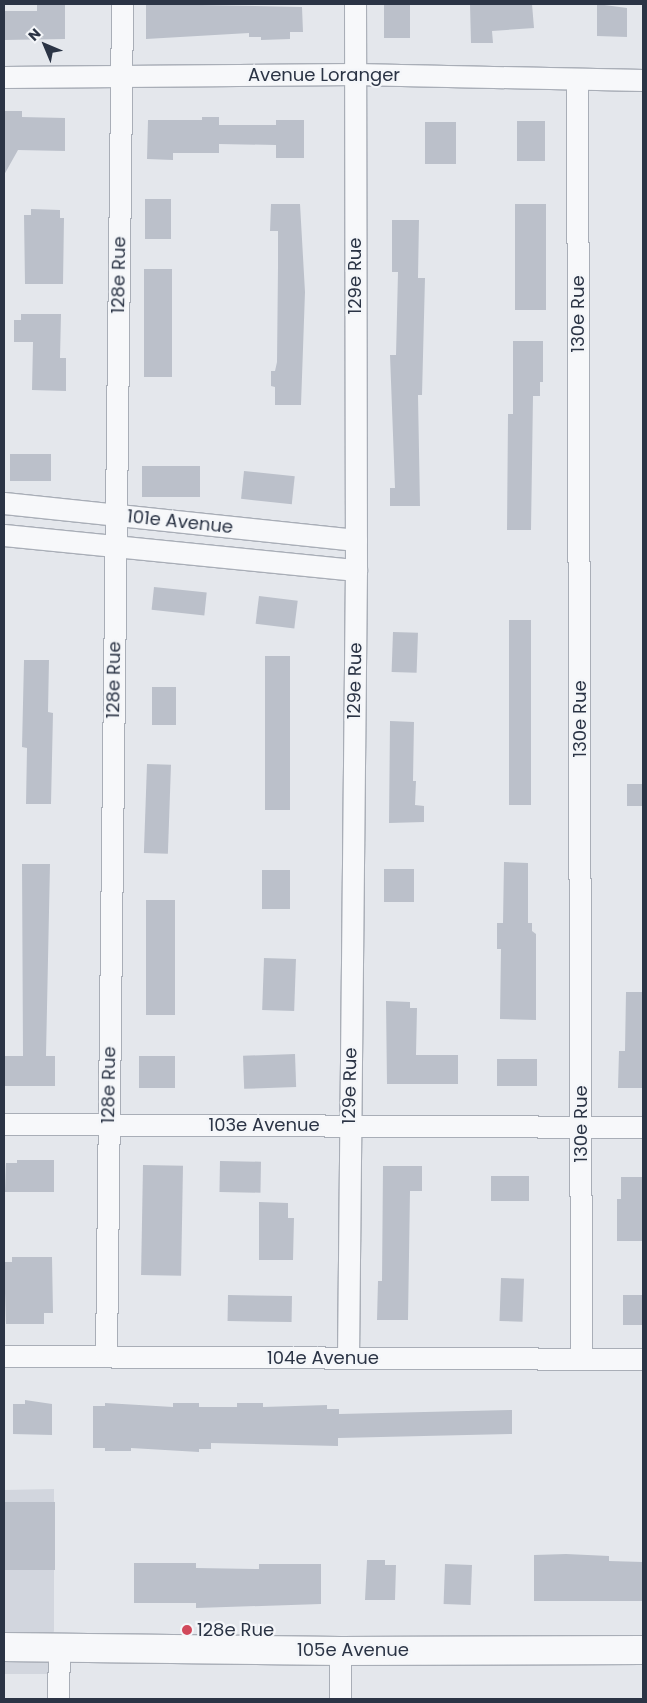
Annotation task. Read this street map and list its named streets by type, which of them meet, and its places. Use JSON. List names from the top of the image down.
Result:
{
  "streets": {
    "street": [
      "Avenue Loranger",
      "128e Rue",
      "129e Rue",
      "130e Rue",
      "101e Avenue",
      "103e Avenue",
      "104e Avenue",
      "105e Avenue"
    ]
  },
  "crossings": [
    ["Avenue Loranger", "128e Rue"],
    ["Avenue Loranger", "129e Rue"],
    ["Avenue Loranger", "130e Rue"],
    ["128e Rue", "101e Avenue"],
    ["128e Rue", "103e Avenue"],
    ["128e Rue", "104e Avenue"],
    ["129e Rue", "101e Avenue"],
    ["129e Rue", "103e Avenue"],
    ["129e Rue", "104e Avenue"],
    ["130e Rue", "103e Avenue"],
    ["130e Rue", "104e Avenue"]
  ],
  "places": ["128e Rue"],
  "north": "top left"
}
